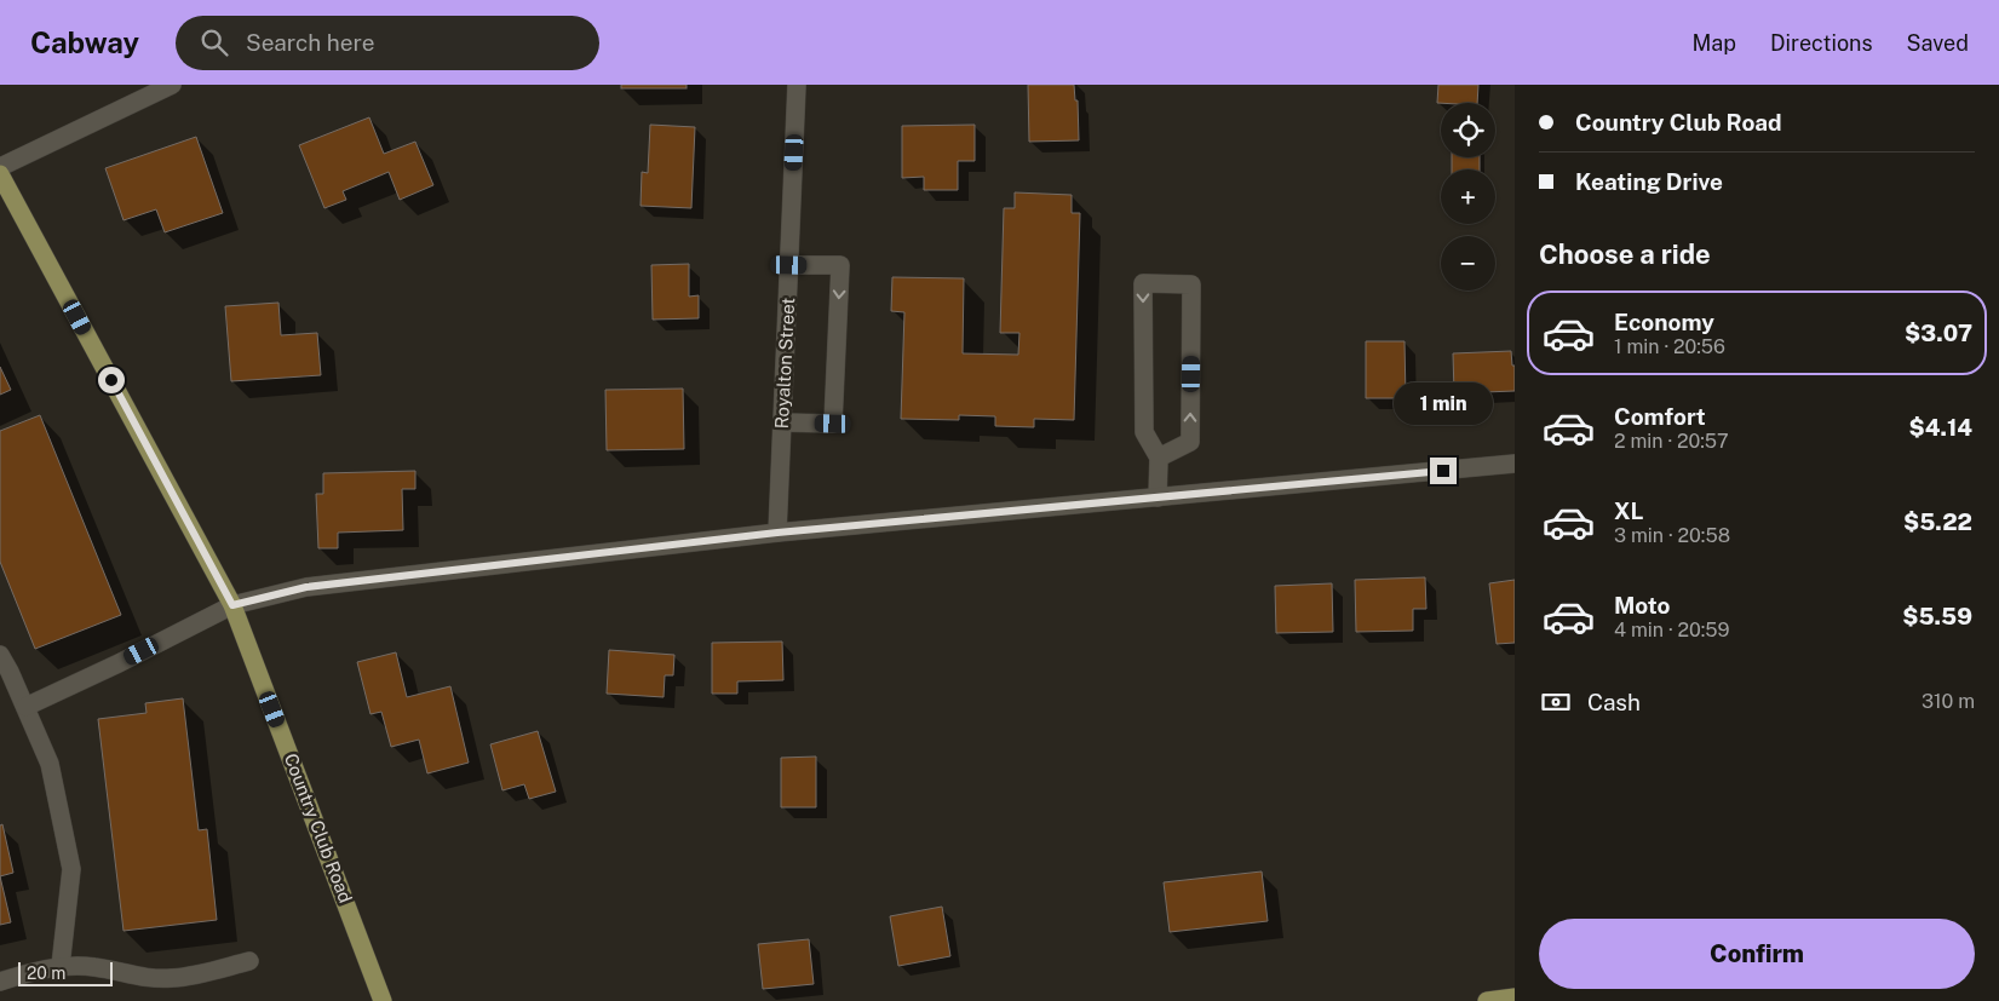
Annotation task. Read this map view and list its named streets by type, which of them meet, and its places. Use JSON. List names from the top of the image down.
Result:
{
  "streets": {
    "main road": ["Country Club Road"],
    "street": ["Royalton Street"]
  },
  "scale_bar": "20 m",
  "page": {
    "header": "Cabway",
    "search": "Search here",
    "nav": ["Map", "Directions", "Saved"],
    "banner": ["Country Club Road", "Keating Drive"],
    "map_buttons": ["+", "−"],
    "heading": "Choose a ride",
    "list": [
      {
        "name": "Economy",
        "note": "1 min · 20:56",
        "value": "$3.07"
      },
      {
        "name": "Comfort",
        "note": "2 min · 20:57",
        "value": "$4.14"
      },
      {
        "name": "XL",
        "note": "3 min · 20:58",
        "value": "$5.22"
      },
      {
        "name": "Moto",
        "note": "4 min · 20:59",
        "value": "$5.59"
      }
    ],
    "bubble": "1 min",
    "pay": ["Cash", "310 m"],
    "buttons": "Confirm",
    "scale": "20 m"
  }
}
